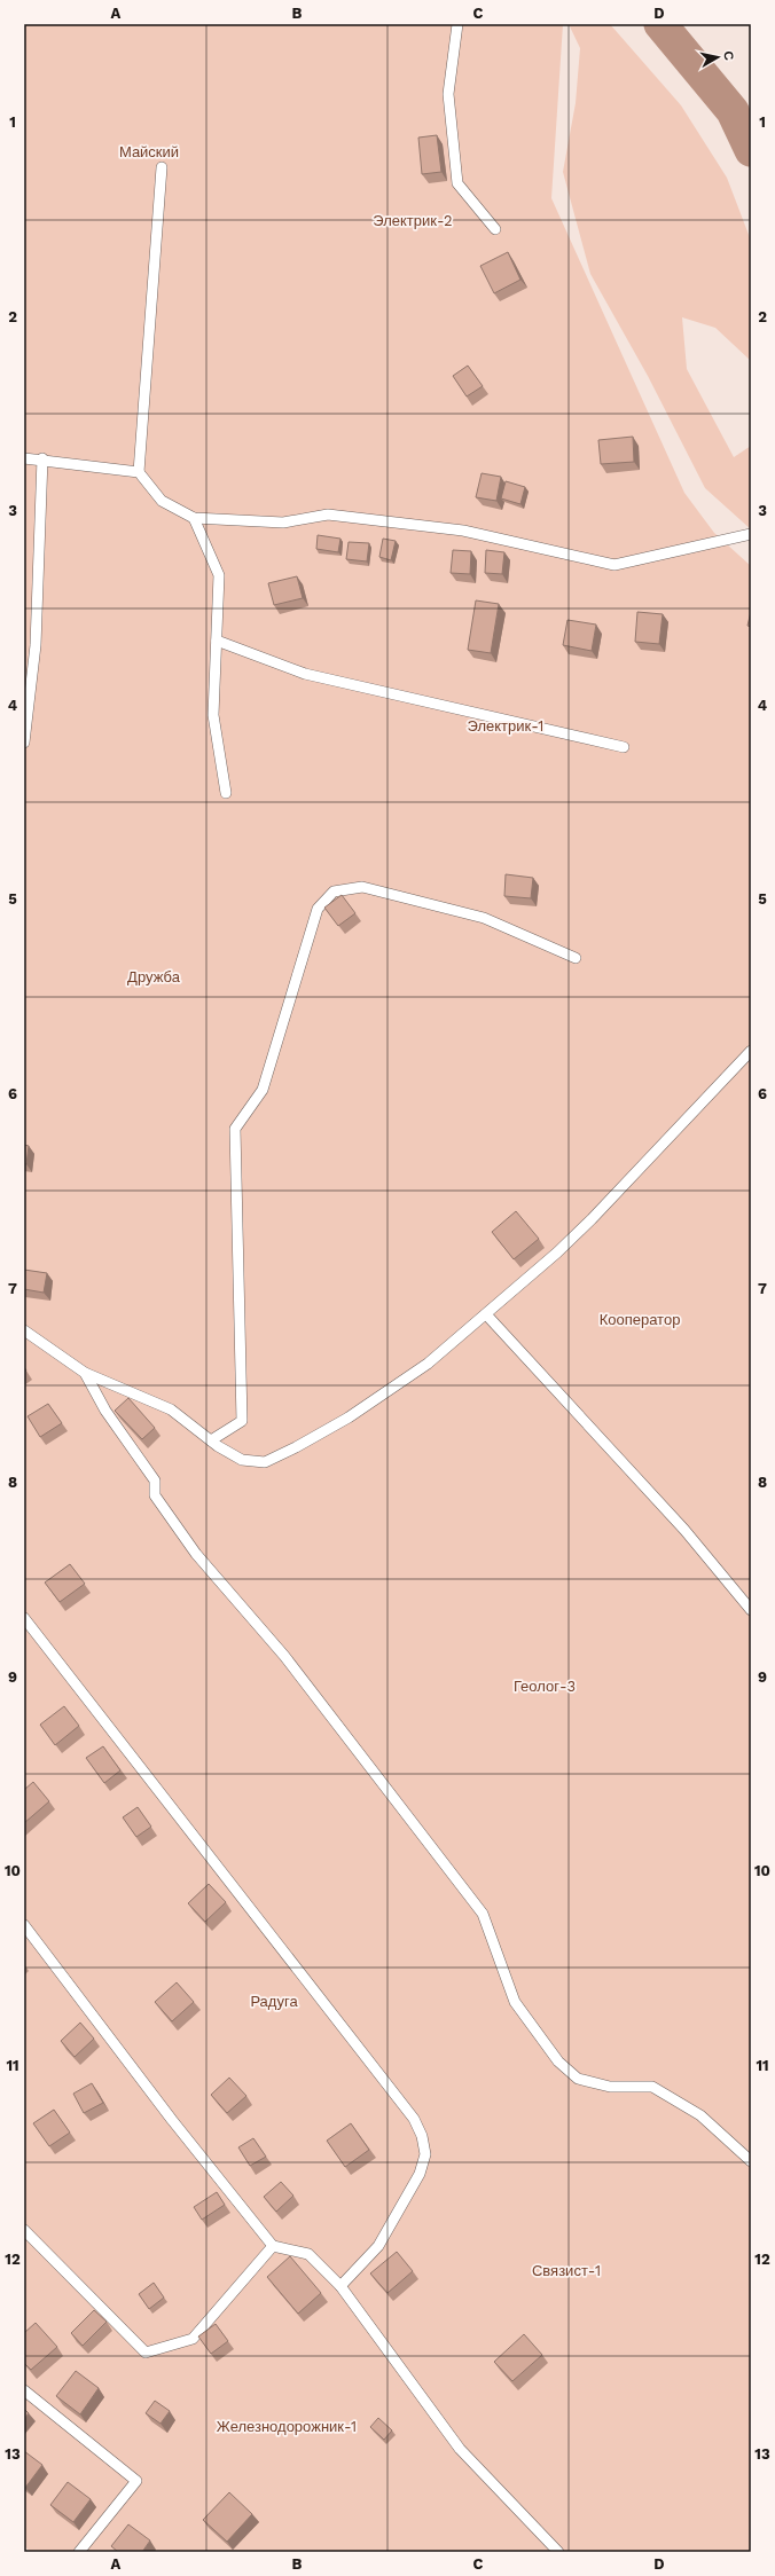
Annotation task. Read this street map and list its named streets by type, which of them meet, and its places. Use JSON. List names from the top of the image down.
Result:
{
  "parks": [
    "Майский",
    "Электрик-2",
    "Электрик-1",
    "Дружба",
    "Кооператор",
    "Геолог-3",
    "Радуга",
    "Связист-1",
    "Железнодорожник-1"
  ],
  "north": "right",
  "grid": {
    "columns": [
      "A",
      "B",
      "C",
      "D"
    ],
    "rows": [
      "1",
      "2",
      "3",
      "4",
      "5",
      "6",
      "7",
      "8",
      "9",
      "10",
      "11",
      "12",
      "13"
    ]
  }
}
